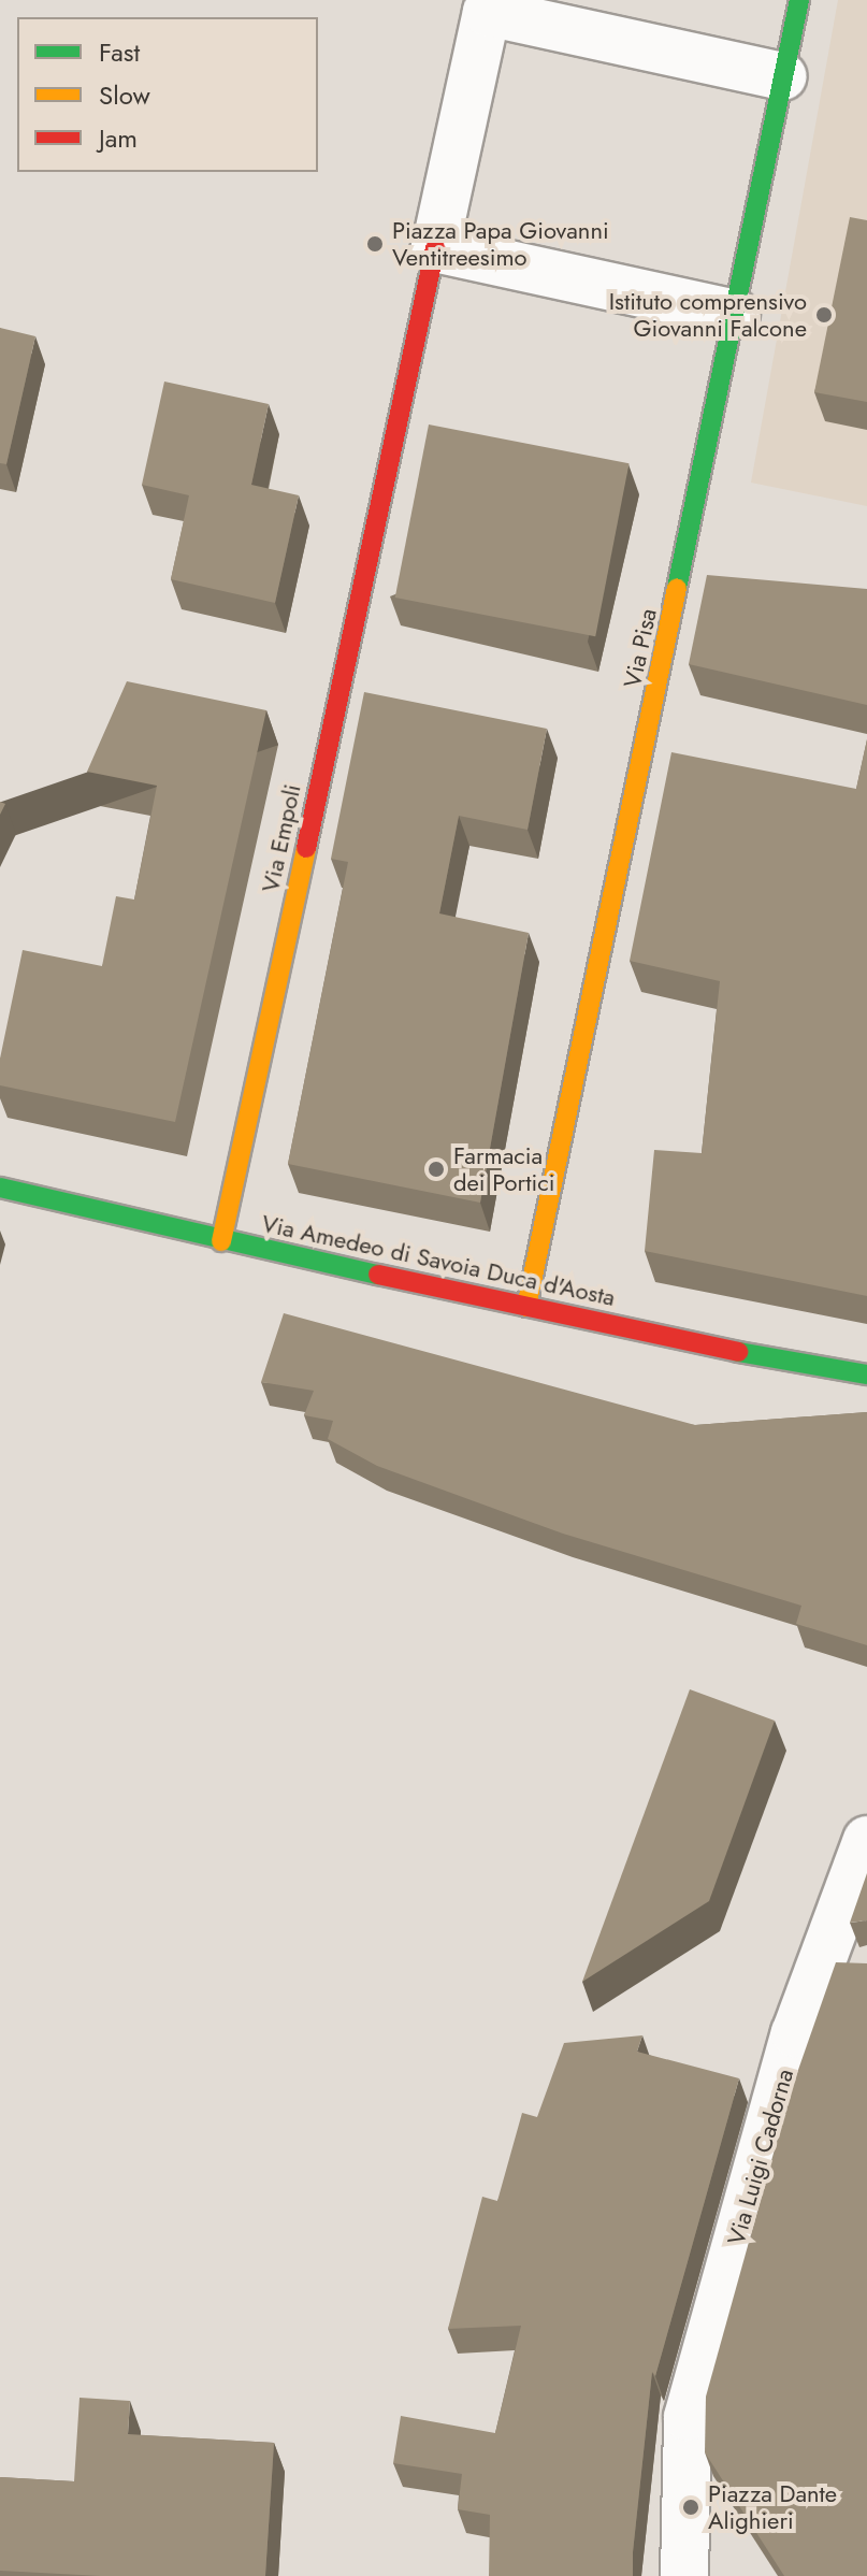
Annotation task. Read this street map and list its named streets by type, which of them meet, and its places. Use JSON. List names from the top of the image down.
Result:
{
  "streets": {
    "street": [
      "Via Pisa",
      "Via Empoli",
      "Via Amedeo di Savoia Duca d'Aosta",
      "Via Luigi Cadorna"
    ]
  },
  "crossings": [
    ["Via Pisa", "Via Amedeo di Savoia Duca d'Aosta"],
    ["Via Empoli", "Via Amedeo di Savoia Duca d'Aosta"]
  ],
  "places": [
    "Piazza Papa Giovanni Ventitreesimo",
    "Istituto comprensivo Giovanni Falcone",
    "Farmacia dei Portici",
    "Piazza Dante Alighieri"
  ],
  "legend": ["Fast", "Slow", "Jam"]
}
